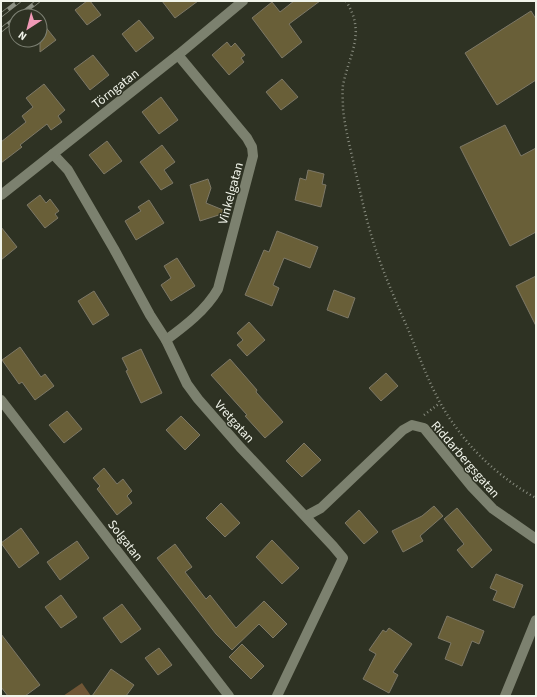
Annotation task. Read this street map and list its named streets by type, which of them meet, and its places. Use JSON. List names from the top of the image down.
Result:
{
  "streets": {
    "street": [
      "Törngatan",
      "Vinkelgatan",
      "Vretgatan",
      "Riddarbergsgatan",
      "Solgatan"
    ]
  },
  "crossings": [
    ["Törngatan", "Vinkelgatan"],
    ["Törngatan", "Vretgatan"],
    ["Vinkelgatan", "Vretgatan"],
    ["Vretgatan", "Riddarbergsgatan"]
  ],
  "north": "bottom left"
}
